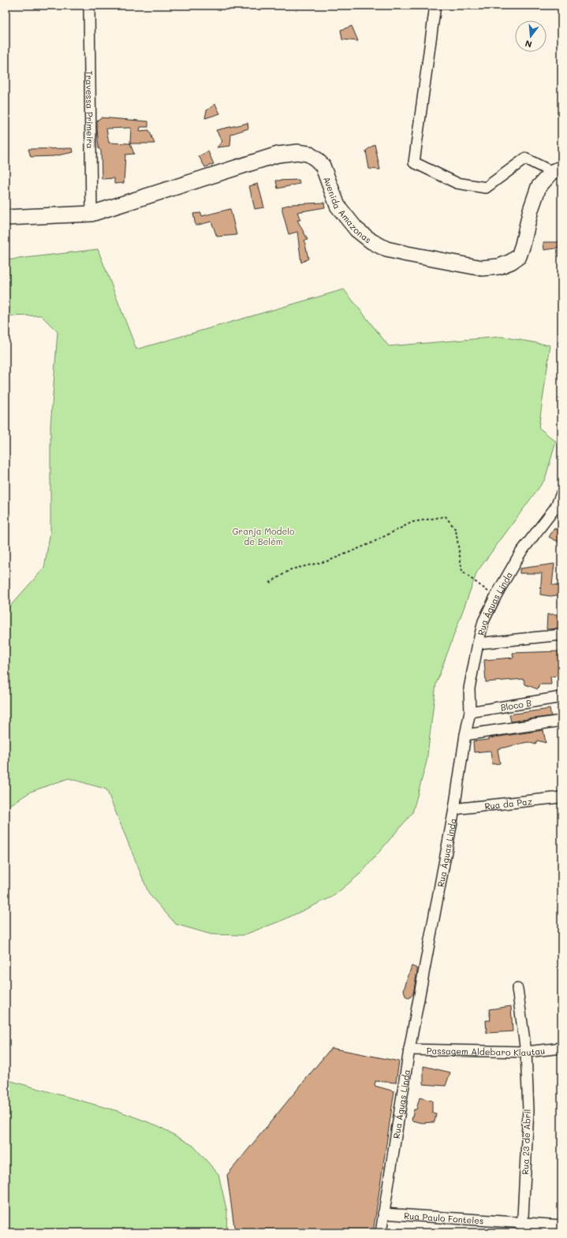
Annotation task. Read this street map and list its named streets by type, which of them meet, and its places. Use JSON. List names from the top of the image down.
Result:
{
  "streets": {
    "street": [
      "Travessa Primeira",
      "Avenida Amazonas",
      "Rua Águas Linda",
      "Bloco B",
      "Rua da Paz",
      "Passagem Aldebaro Klautau",
      "Rua 23 de Abril",
      "Rua Paulo Fonteles"
    ]
  },
  "crossings": [
    ["Travessa Primeira", "Avenida Amazonas"],
    ["Rua Águas Linda", "Bloco B"],
    ["Rua Águas Linda", "Rua da Paz"],
    ["Rua Águas Linda", "Passagem Aldebaro Klautau"],
    ["Rua Águas Linda", "Rua Paulo Fonteles"],
    ["Passagem Aldebaro Klautau", "Rua 23 de Abril"],
    ["Rua 23 de Abril", "Rua Paulo Fonteles"]
  ],
  "parks": ["Granja Modelo de Belém"],
  "north": "bottom"
}
